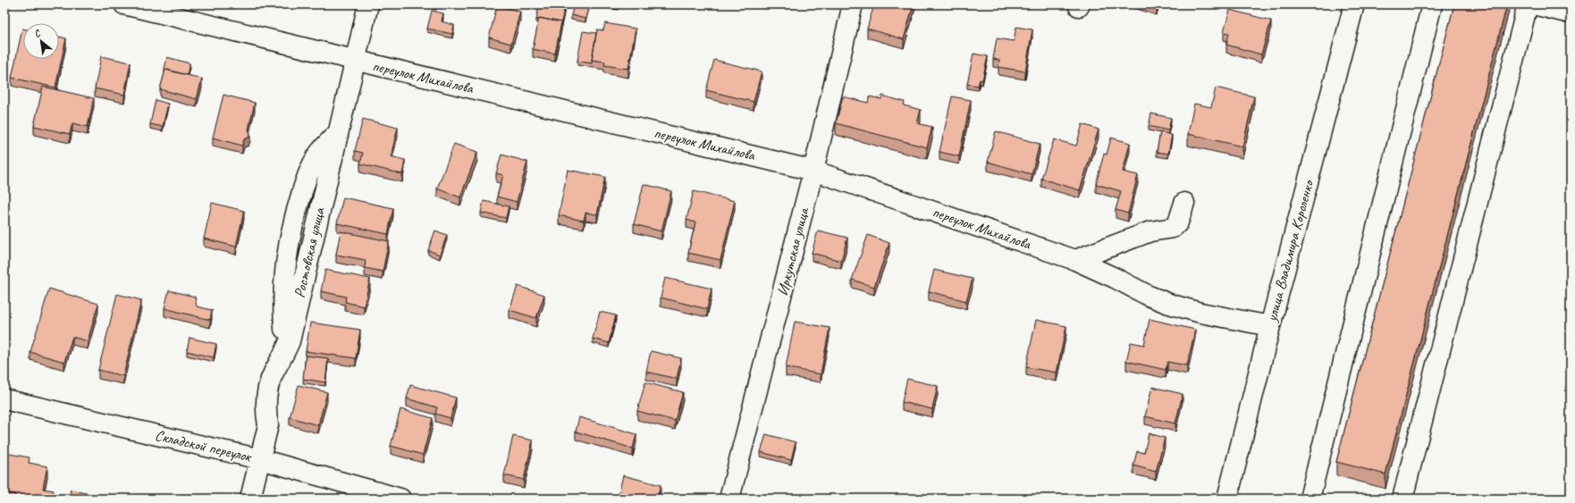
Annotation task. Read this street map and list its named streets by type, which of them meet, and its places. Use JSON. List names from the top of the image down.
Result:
{
  "streets": {
    "street": [
      "переулок Михайлова",
      "улица Владимира Короленко",
      "Иркутская улица",
      "Ростовская улица",
      "Складской переулок"
    ]
  },
  "crossings": [
    ["переулок Михайлова", "улица Владимира Короленко"],
    ["переулок Михайлова", "Иркутская улица"],
    ["переулок Михайлова", "Ростовская улица"],
    ["Ростовская улица", "Складской переулок"]
  ],
  "north": "top left"
}
